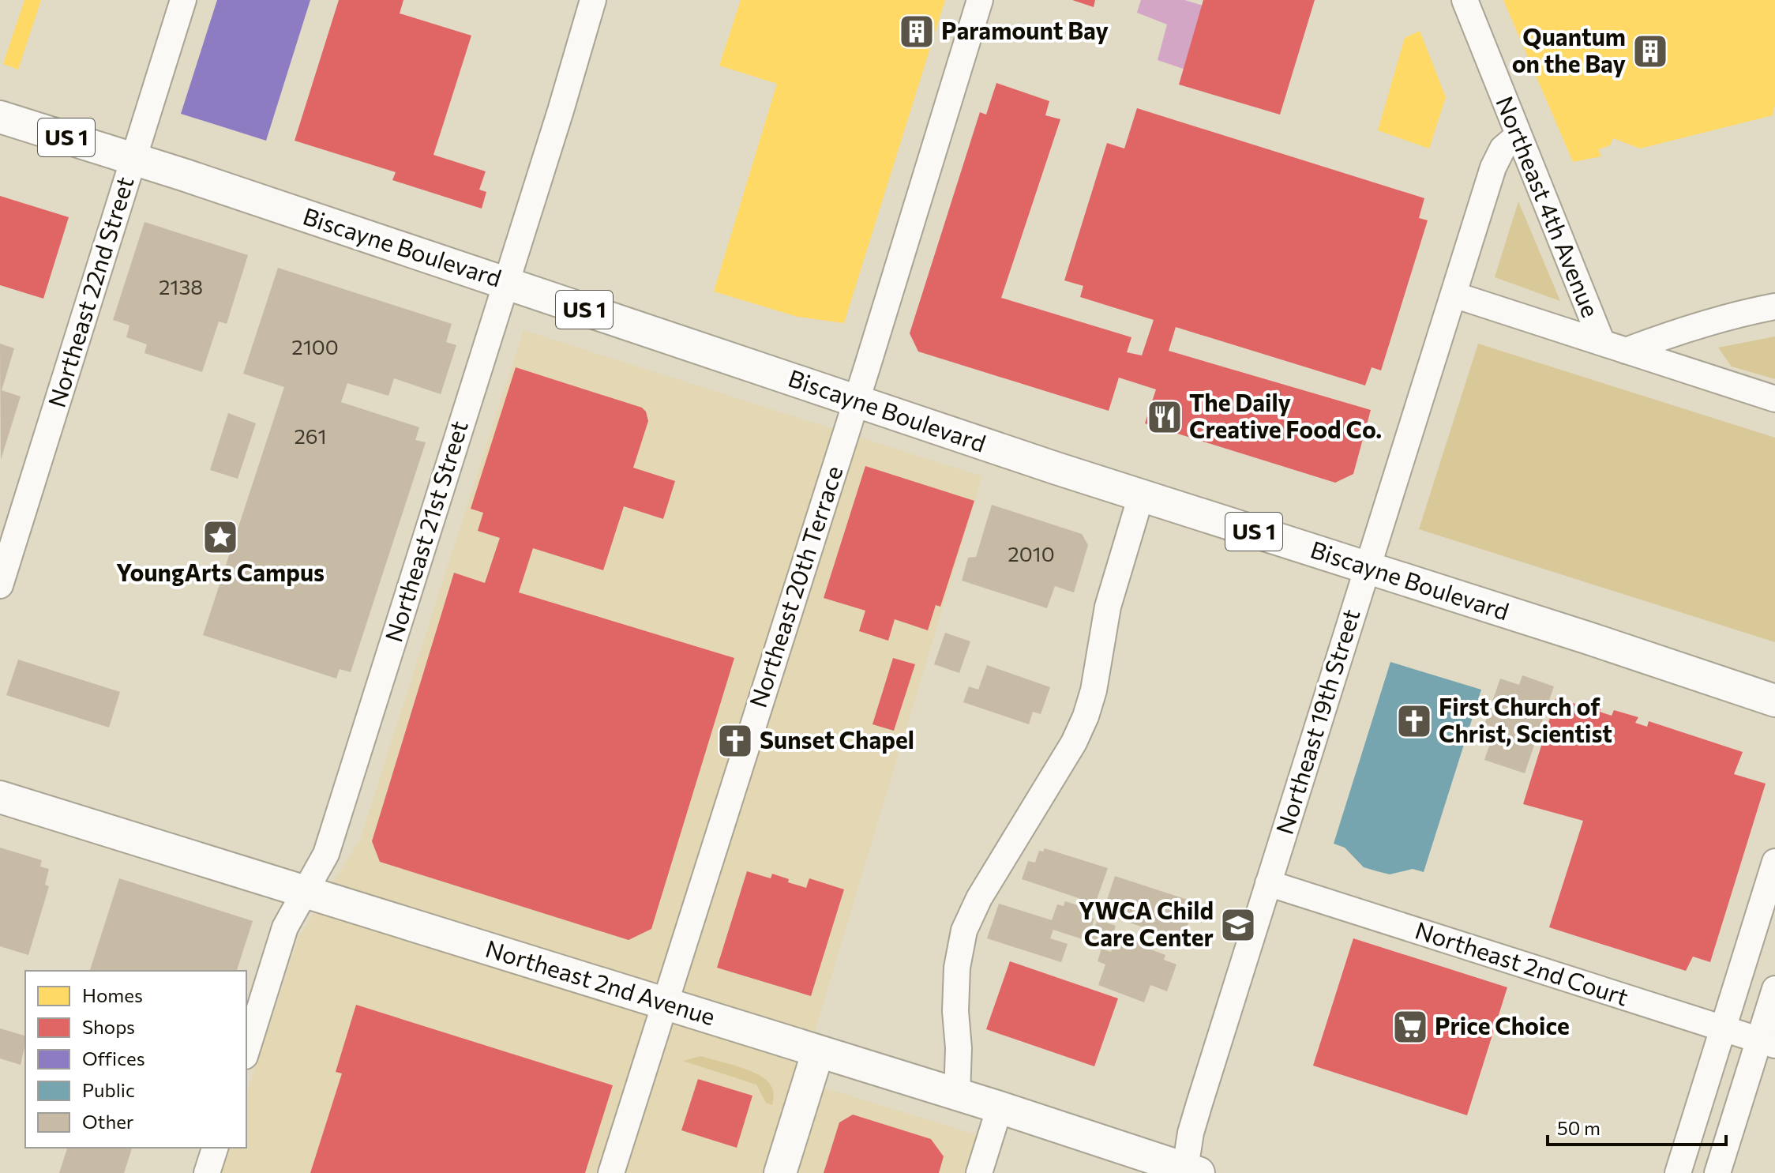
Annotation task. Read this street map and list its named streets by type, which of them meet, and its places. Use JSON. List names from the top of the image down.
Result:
{
  "streets": {
    "main road": ["US 1", "Biscayne Boulevard", "Northeast 2nd Avenue"],
    "street": [
      "Northeast 4th Avenue",
      "Northeast 22nd Street",
      "Northeast 21st Street",
      "Northeast 20th Terrace",
      "Northeast 19th Street",
      "Northeast 2nd Court"
    ]
  },
  "crossings": [
    ["Northeast 4th Avenue", "Northeast 19th Street"],
    ["Biscayne Boulevard", "Northeast 22nd Street"],
    ["Biscayne Boulevard", "Northeast 21st Street"],
    ["Biscayne Boulevard", "Northeast 20th Terrace"],
    ["Biscayne Boulevard", "Northeast 19th Street"],
    ["Northeast 21st Street", "Northeast 2nd Avenue"],
    ["Northeast 20th Terrace", "Northeast 2nd Avenue"],
    ["Northeast 19th Street", "Northeast 2nd Court"],
    ["Northeast 19th Street", "Northeast 2nd Avenue"]
  ],
  "places": {
    "building": ["Paramount Bay", "Quantum on the Bay"],
    "restaurant": ["The Daily Creative Food Co."],
    "place": ["YoungArts Campus"],
    "church": ["First Church of Christ, Scientist", "Sunset Chapel"],
    "school or university": ["YWCA Child Care Center"],
    "supermarket": ["Price Choice"]
  },
  "house_numbers": [
    "2138",
    "2100",
    "261",
    "2010"
  ],
  "legend": [
    "Homes",
    "Shops",
    "Offices",
    "Public",
    "Other"
  ],
  "scale_bar": "50 m"
}
